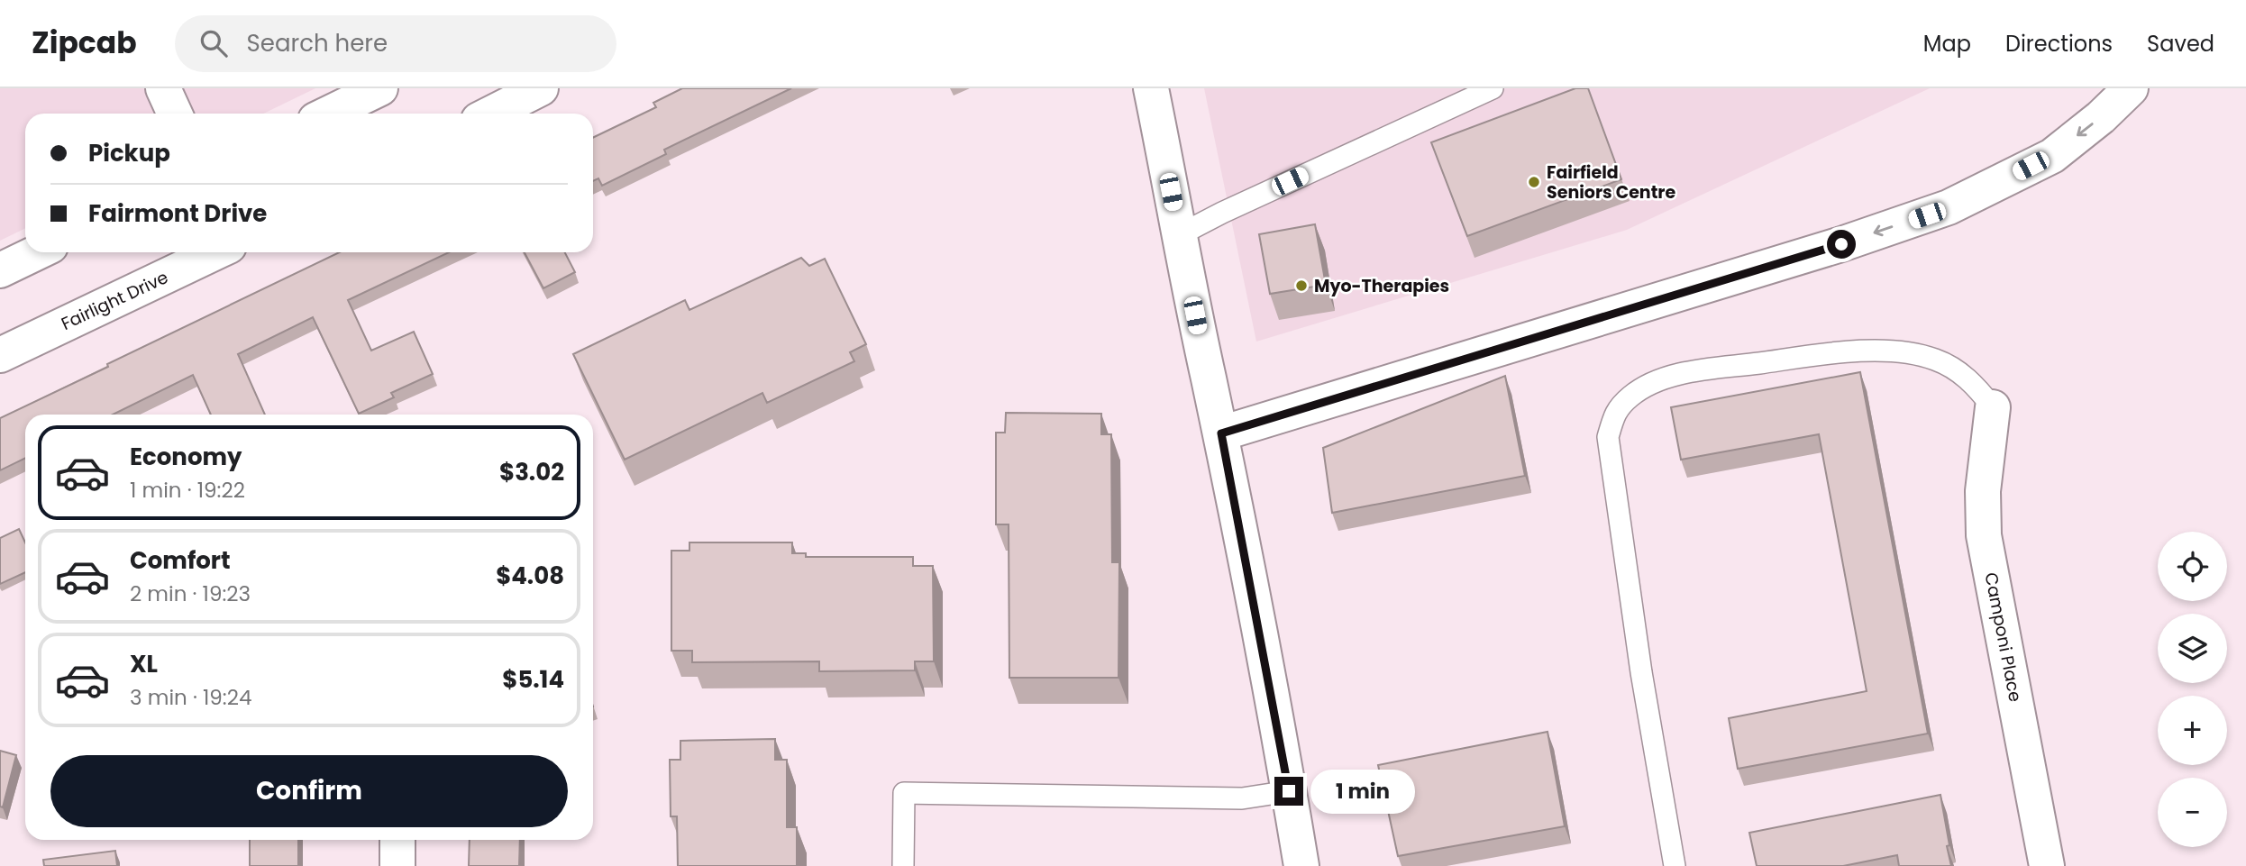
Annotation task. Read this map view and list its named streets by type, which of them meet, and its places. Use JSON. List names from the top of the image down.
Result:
{
  "streets": {
    "main road": ["Fairlight Drive", "Camponi Place"]
  },
  "places": ["Fairfield Seniors Centre", "Myo-Therapies"],
  "page": {
    "header": "Zipcab",
    "search": "Search here",
    "nav": ["Map", "Directions", "Saved"],
    "banner": ["Pickup", "Fairmont Drive"],
    "list": [
      {
        "name": "Economy",
        "note": "1 min · 19:22",
        "value": "$3.02"
      },
      {
        "name": "Comfort",
        "note": "2 min · 19:23",
        "value": "$4.08"
      },
      {
        "name": "XL",
        "note": "3 min · 19:24",
        "value": "$5.14"
      }
    ],
    "map_buttons": ["+", "−"],
    "buttons": "Confirm",
    "bubble": "1 min"
  }
}
